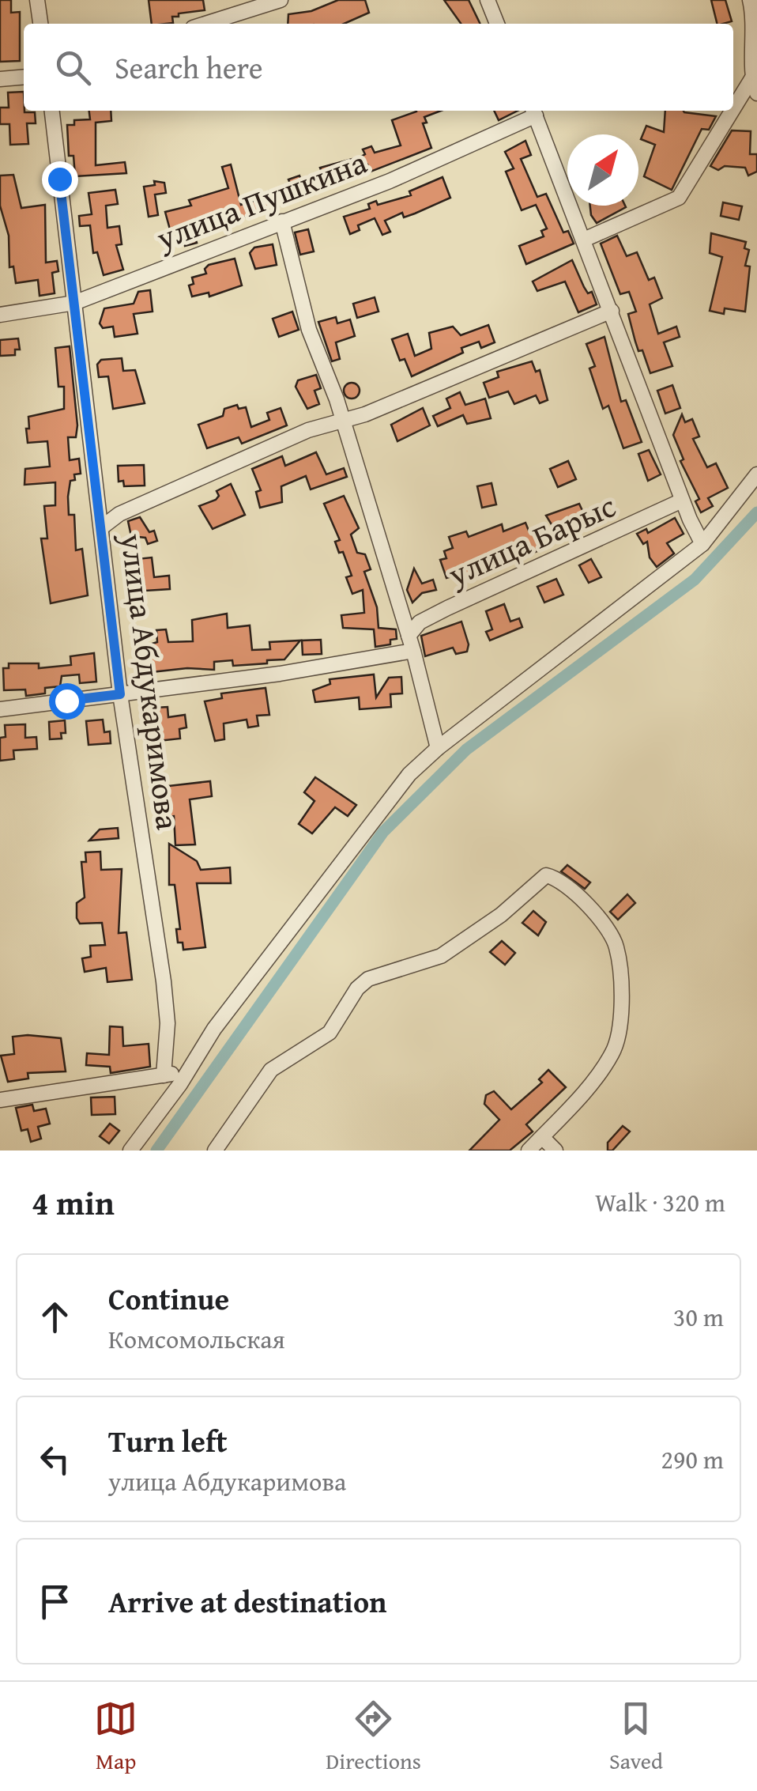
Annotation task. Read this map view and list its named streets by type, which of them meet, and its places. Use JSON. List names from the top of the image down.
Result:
{
  "streets": {
    "street": ["улица Пушкина", "улица Барыс", "улица Абдукаримова"]
  },
  "crossings": [
    ["улица Пушкина", "улица Абдукаримова"]
  ],
  "north": "top right",
  "page": {
    "search": "Search here",
    "heading": ["4 min", "Walk · 320 m"],
    "list": [
      ["Continue", "Комсомольская", "30 m"],
      ["Turn left", "улица Абдукаримова", "290 m"],
      "Arrive at destination"
    ],
    "nav": ["Map", "Directions", "Saved"]
  }
}
